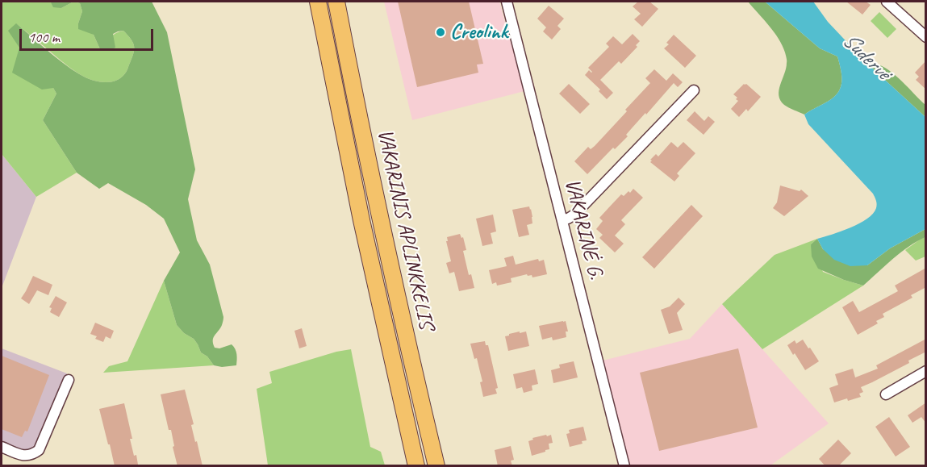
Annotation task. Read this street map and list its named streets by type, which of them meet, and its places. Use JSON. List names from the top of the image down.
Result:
{
  "streets": {
    "highway": ["VAKARINIS APLINKKELIS"],
    "street": ["VAKARINĖ G."]
  },
  "water": ["Sudervė"],
  "places": ["Creolink"],
  "scale_bar": "100 m"
}
